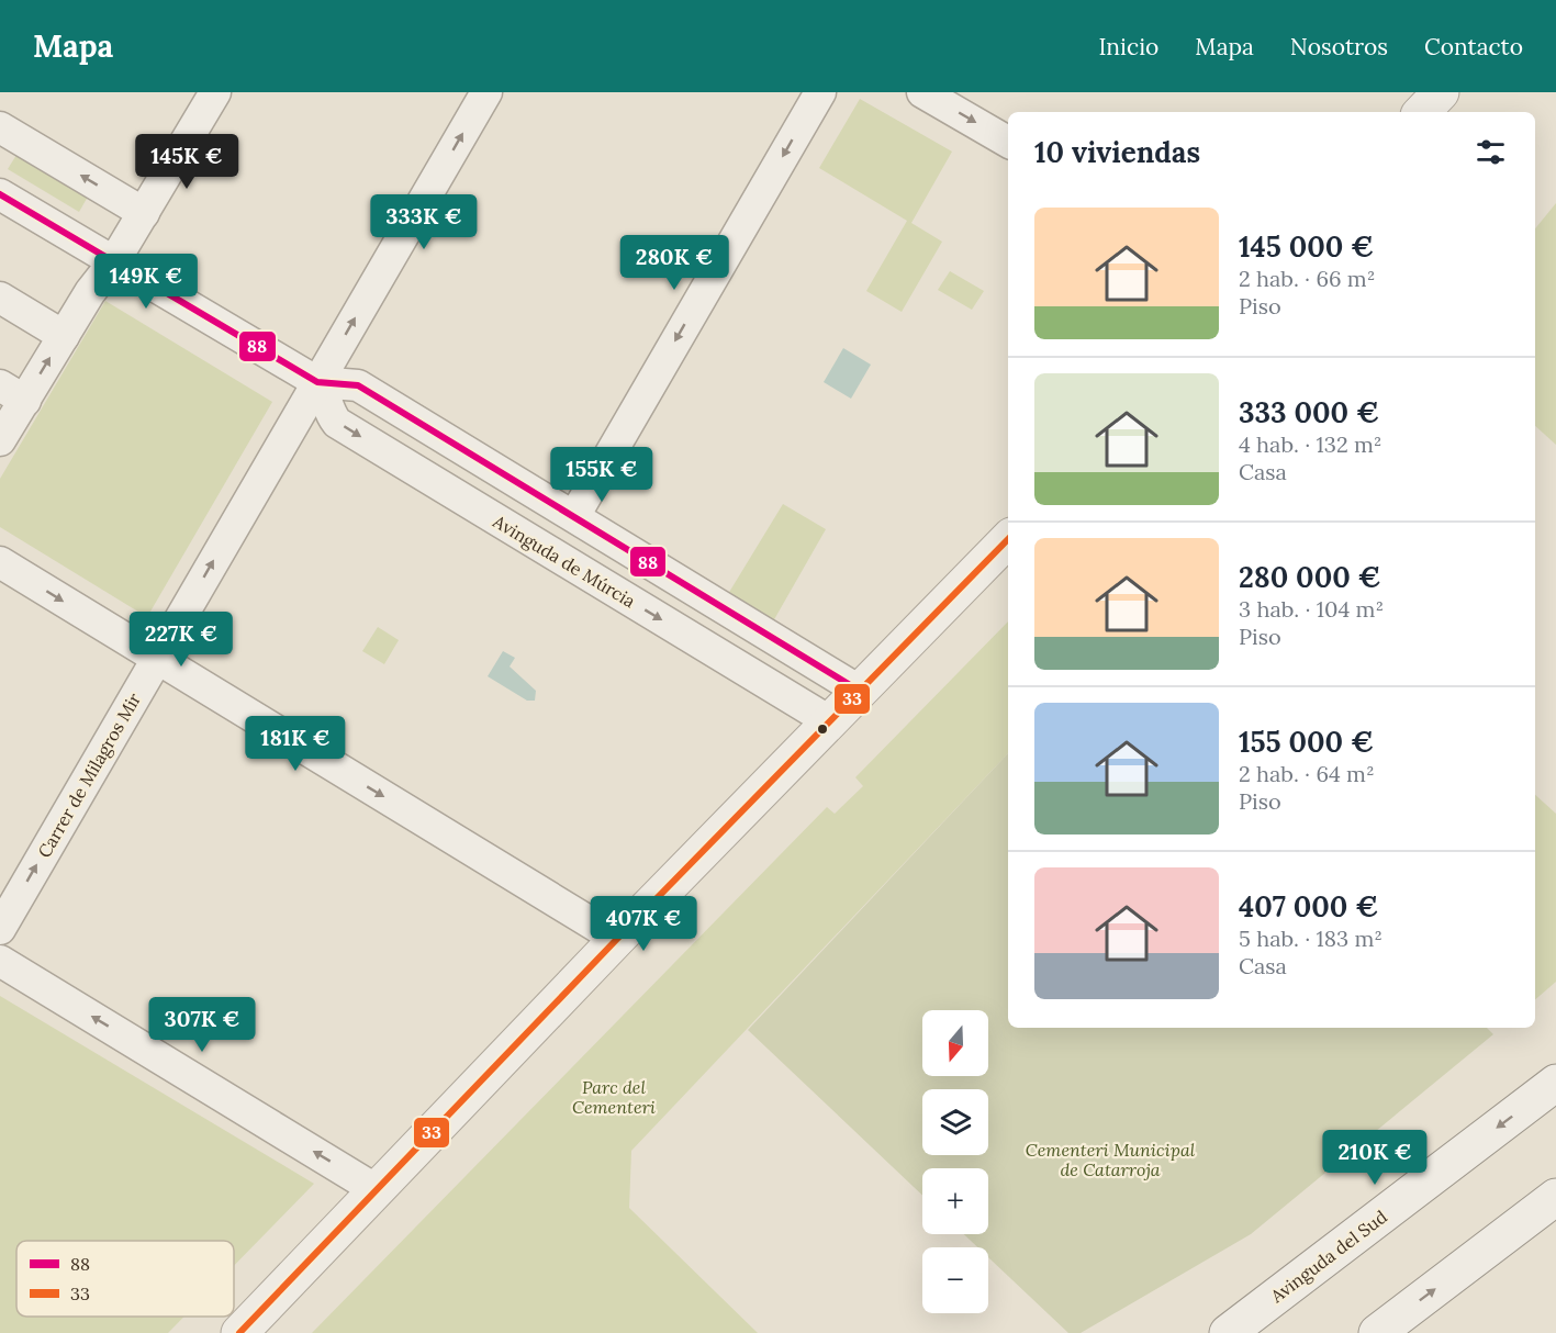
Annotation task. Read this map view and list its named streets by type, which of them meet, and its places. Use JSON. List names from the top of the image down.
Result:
{
  "streets": {
    "street": ["Avinguda de Múrcia", "Carrer de Milagros Mir", "Avinguda del Sud"]
  },
  "crossings": [
    ["Avinguda de Múrcia", "Carrer de Milagros Mir"]
  ],
  "parks": ["Parc del Cementeri", "Cementeri Municipal de Catarroja"],
  "lines": ["transit line 88", "transit line 33"],
  "legend": ["88", "33"],
  "north": "bottom",
  "page": {
    "header": "Mapa",
    "nav": [
      "Inicio",
      "Mapa",
      "Nosotros",
      "Contacto"
    ],
    "heading": "10 viviendas",
    "price": [
      "145K €",
      "333K €",
      "280K €",
      "149K €",
      "155K €",
      "227K €",
      "181K €",
      "407K €",
      "307K €",
      "210K €"
    ],
    "list": [
      {
        "name": "145 000 €",
        "note": "2 hab. · 66 m² · Piso"
      },
      {
        "name": "333 000 €",
        "note": "4 hab. · 132 m² · Casa"
      },
      {
        "name": "280 000 €",
        "note": "3 hab. · 104 m² · Piso"
      },
      {
        "name": "155 000 €",
        "note": "2 hab. · 64 m² · Piso"
      },
      {
        "name": "407 000 €",
        "note": "5 hab. · 183 m² · Casa"
      }
    ],
    "map_buttons": ["+", "−"]
  }
}
